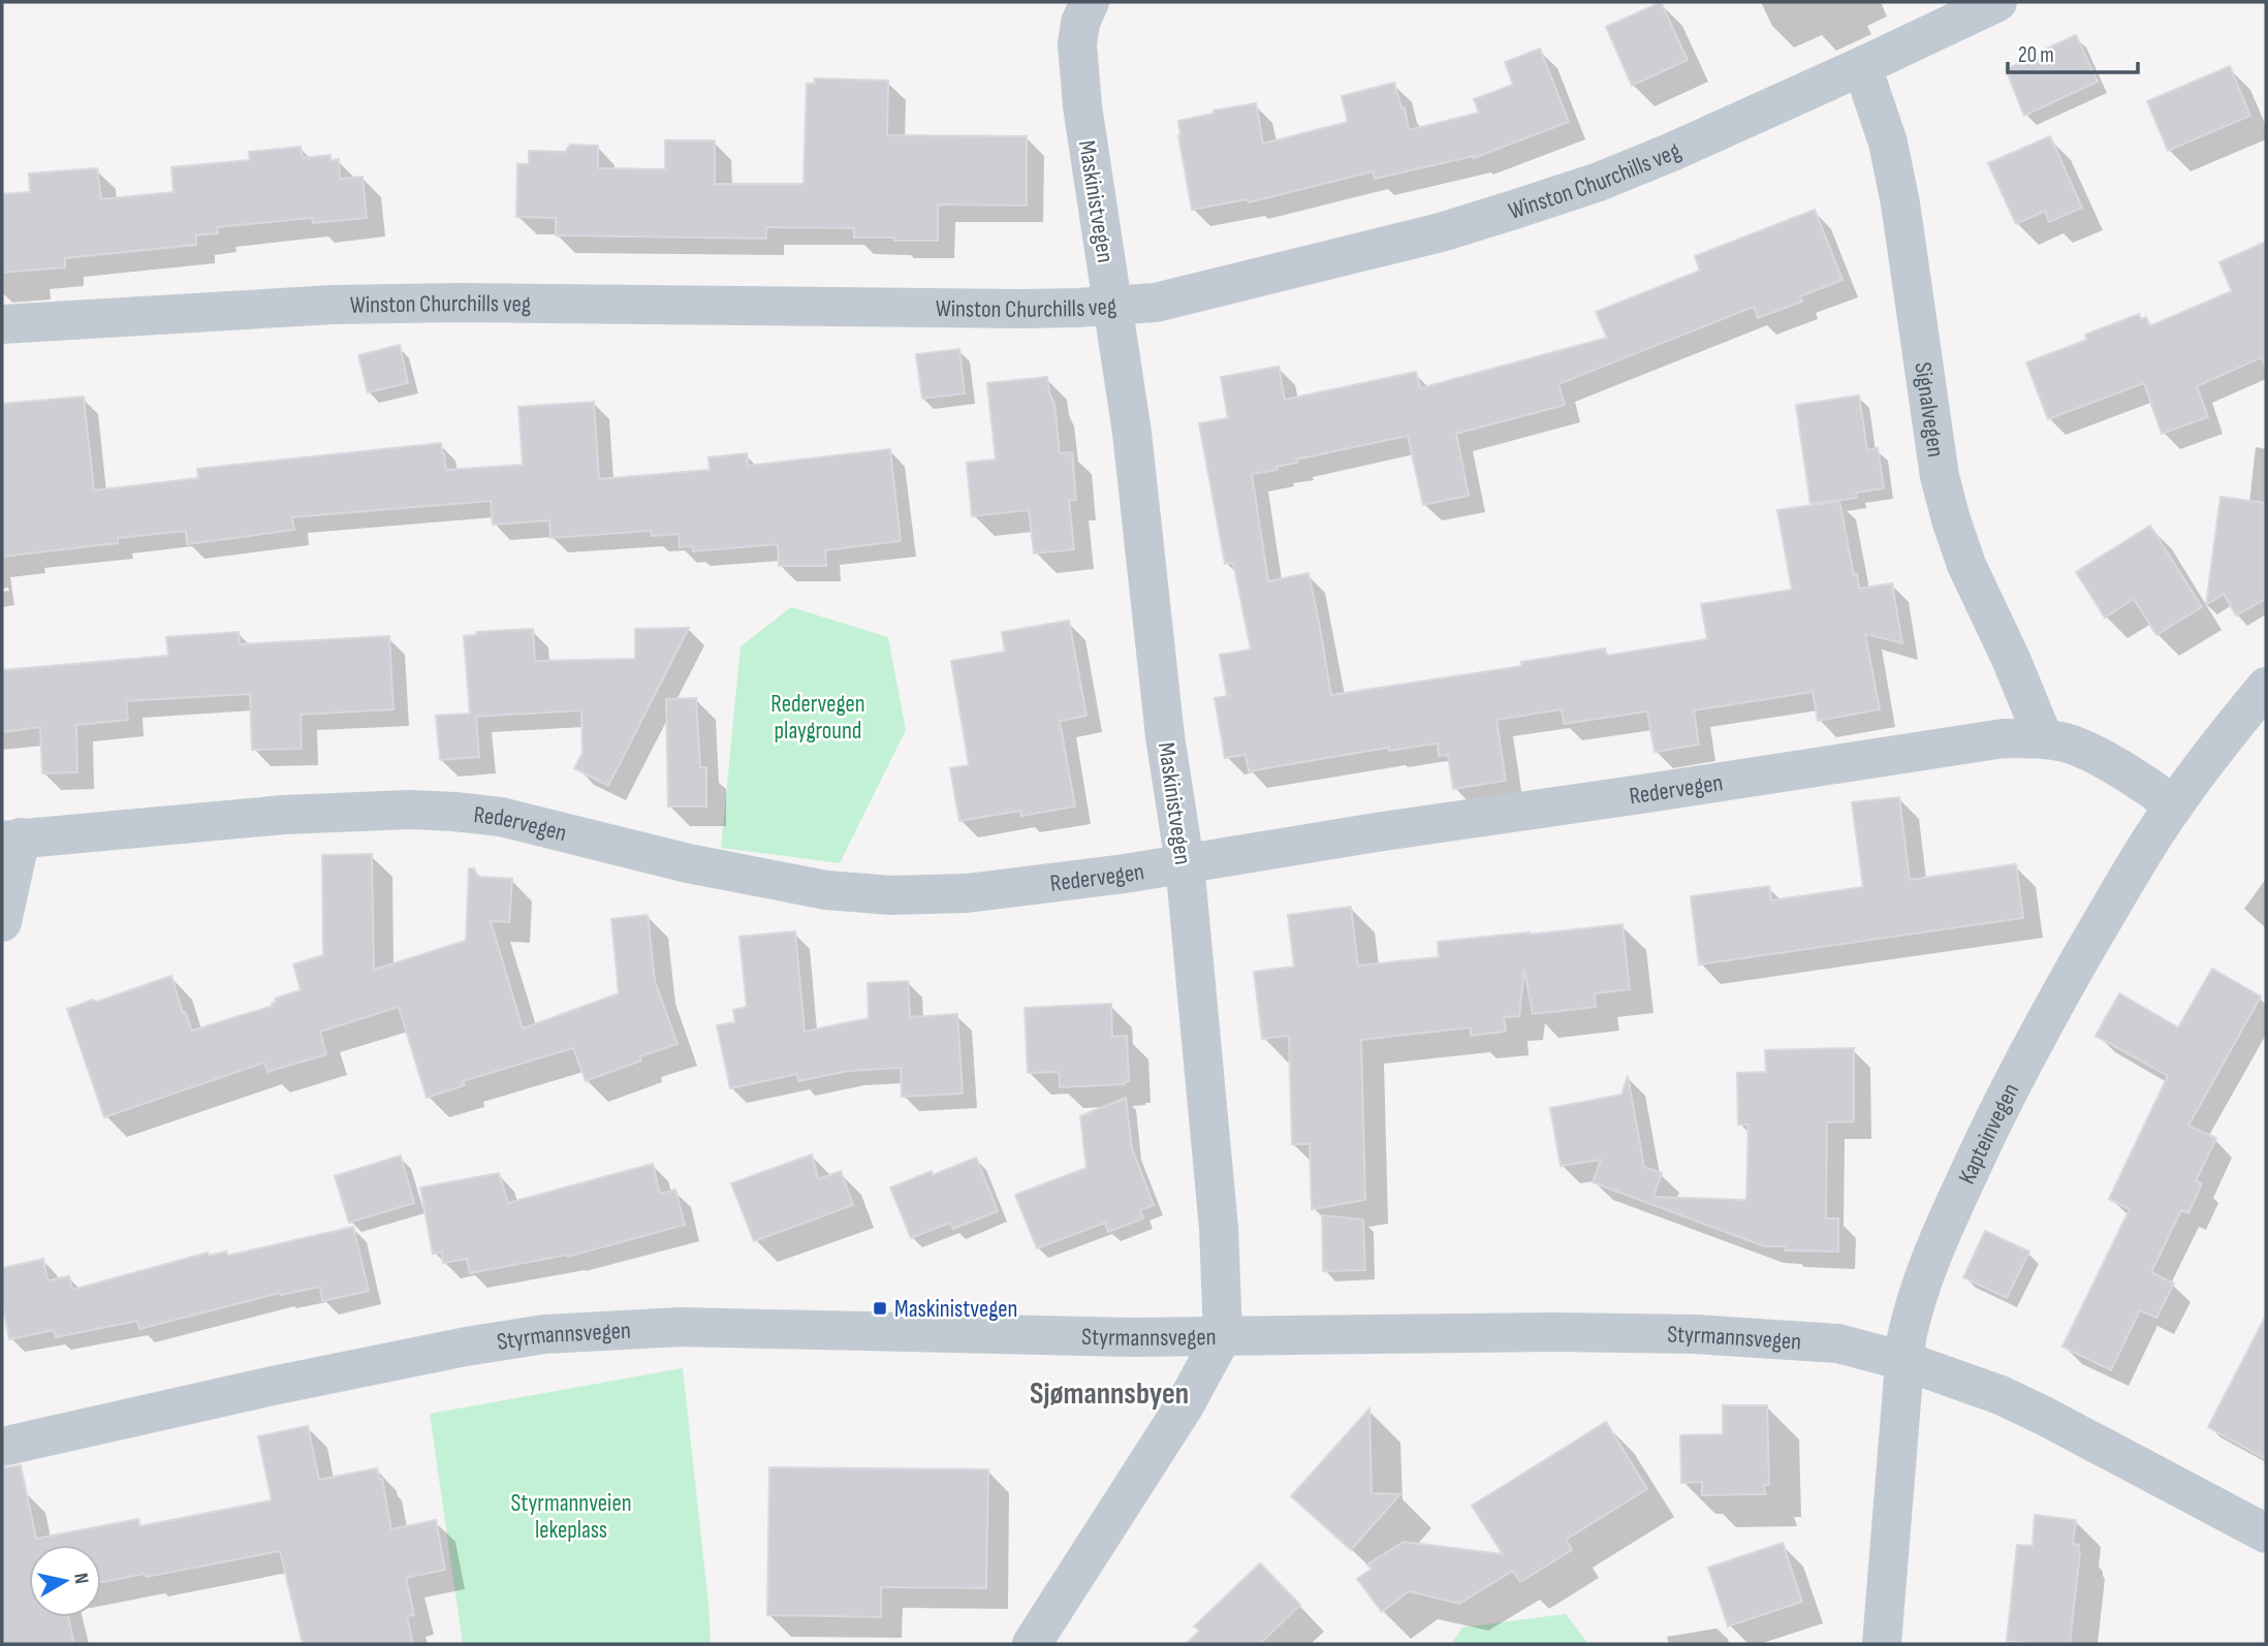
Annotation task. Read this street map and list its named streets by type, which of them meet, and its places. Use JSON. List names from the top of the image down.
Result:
{
  "streets": {
    "street": [
      "Winston Churchills veg",
      "Maskinistvegen",
      "Signalvegen",
      "Redervegen",
      "Kapteinvegen",
      "Styrmannsvegen"
    ]
  },
  "crossings": [
    ["Winston Churchills veg", "Maskinistvegen"],
    ["Winston Churchills veg", "Signalvegen"],
    ["Maskinistvegen", "Redervegen"],
    ["Maskinistvegen", "Styrmannsvegen"],
    ["Signalvegen", "Redervegen"],
    ["Redervegen", "Kapteinvegen"],
    ["Kapteinvegen", "Styrmannsvegen"]
  ],
  "districts": ["Sjømannsbyen"],
  "parks": ["Redervegen playground", "Styrmannveien lekeplass"],
  "places": {
    "transit": ["Maskinistvegen"]
  },
  "scale_bar": "20 m",
  "north": "right"
}
